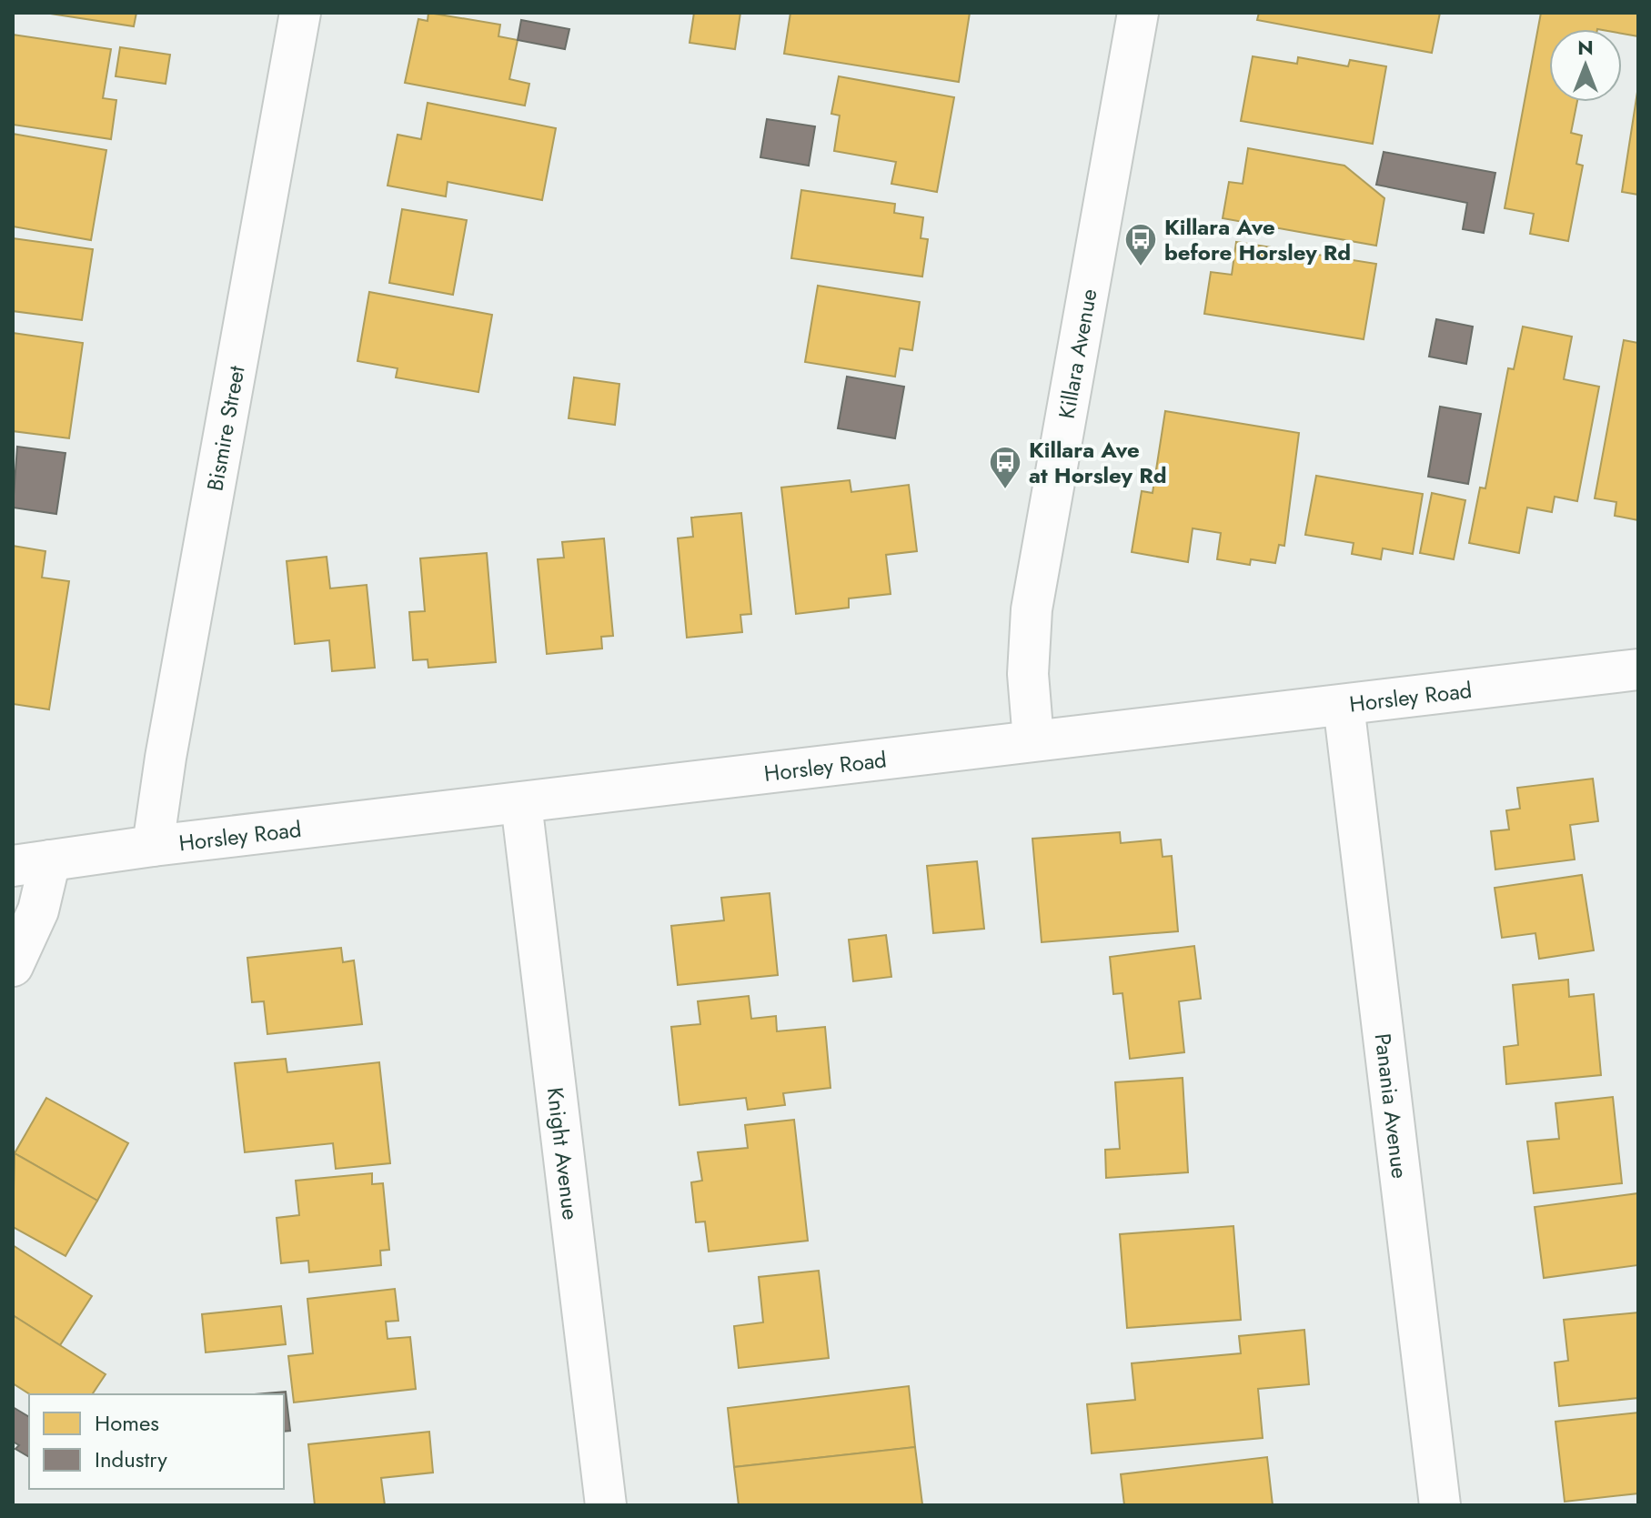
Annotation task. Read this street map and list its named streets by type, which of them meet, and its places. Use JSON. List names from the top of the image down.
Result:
{
  "streets": {
    "street": [
      "Killara Avenue",
      "Bismire Street",
      "Horsley Road",
      "Panania Avenue",
      "Knight Avenue"
    ]
  },
  "crossings": [
    ["Killara Avenue", "Horsley Road"],
    ["Bismire Street", "Horsley Road"],
    ["Horsley Road", "Panania Avenue"],
    ["Horsley Road", "Knight Avenue"]
  ],
  "places": {
    "bus stop": ["Killara Ave before Horsley Rd", "Killara Ave at Horsley Rd"]
  },
  "legend": ["Homes", "Industry"],
  "north": "top"
}
